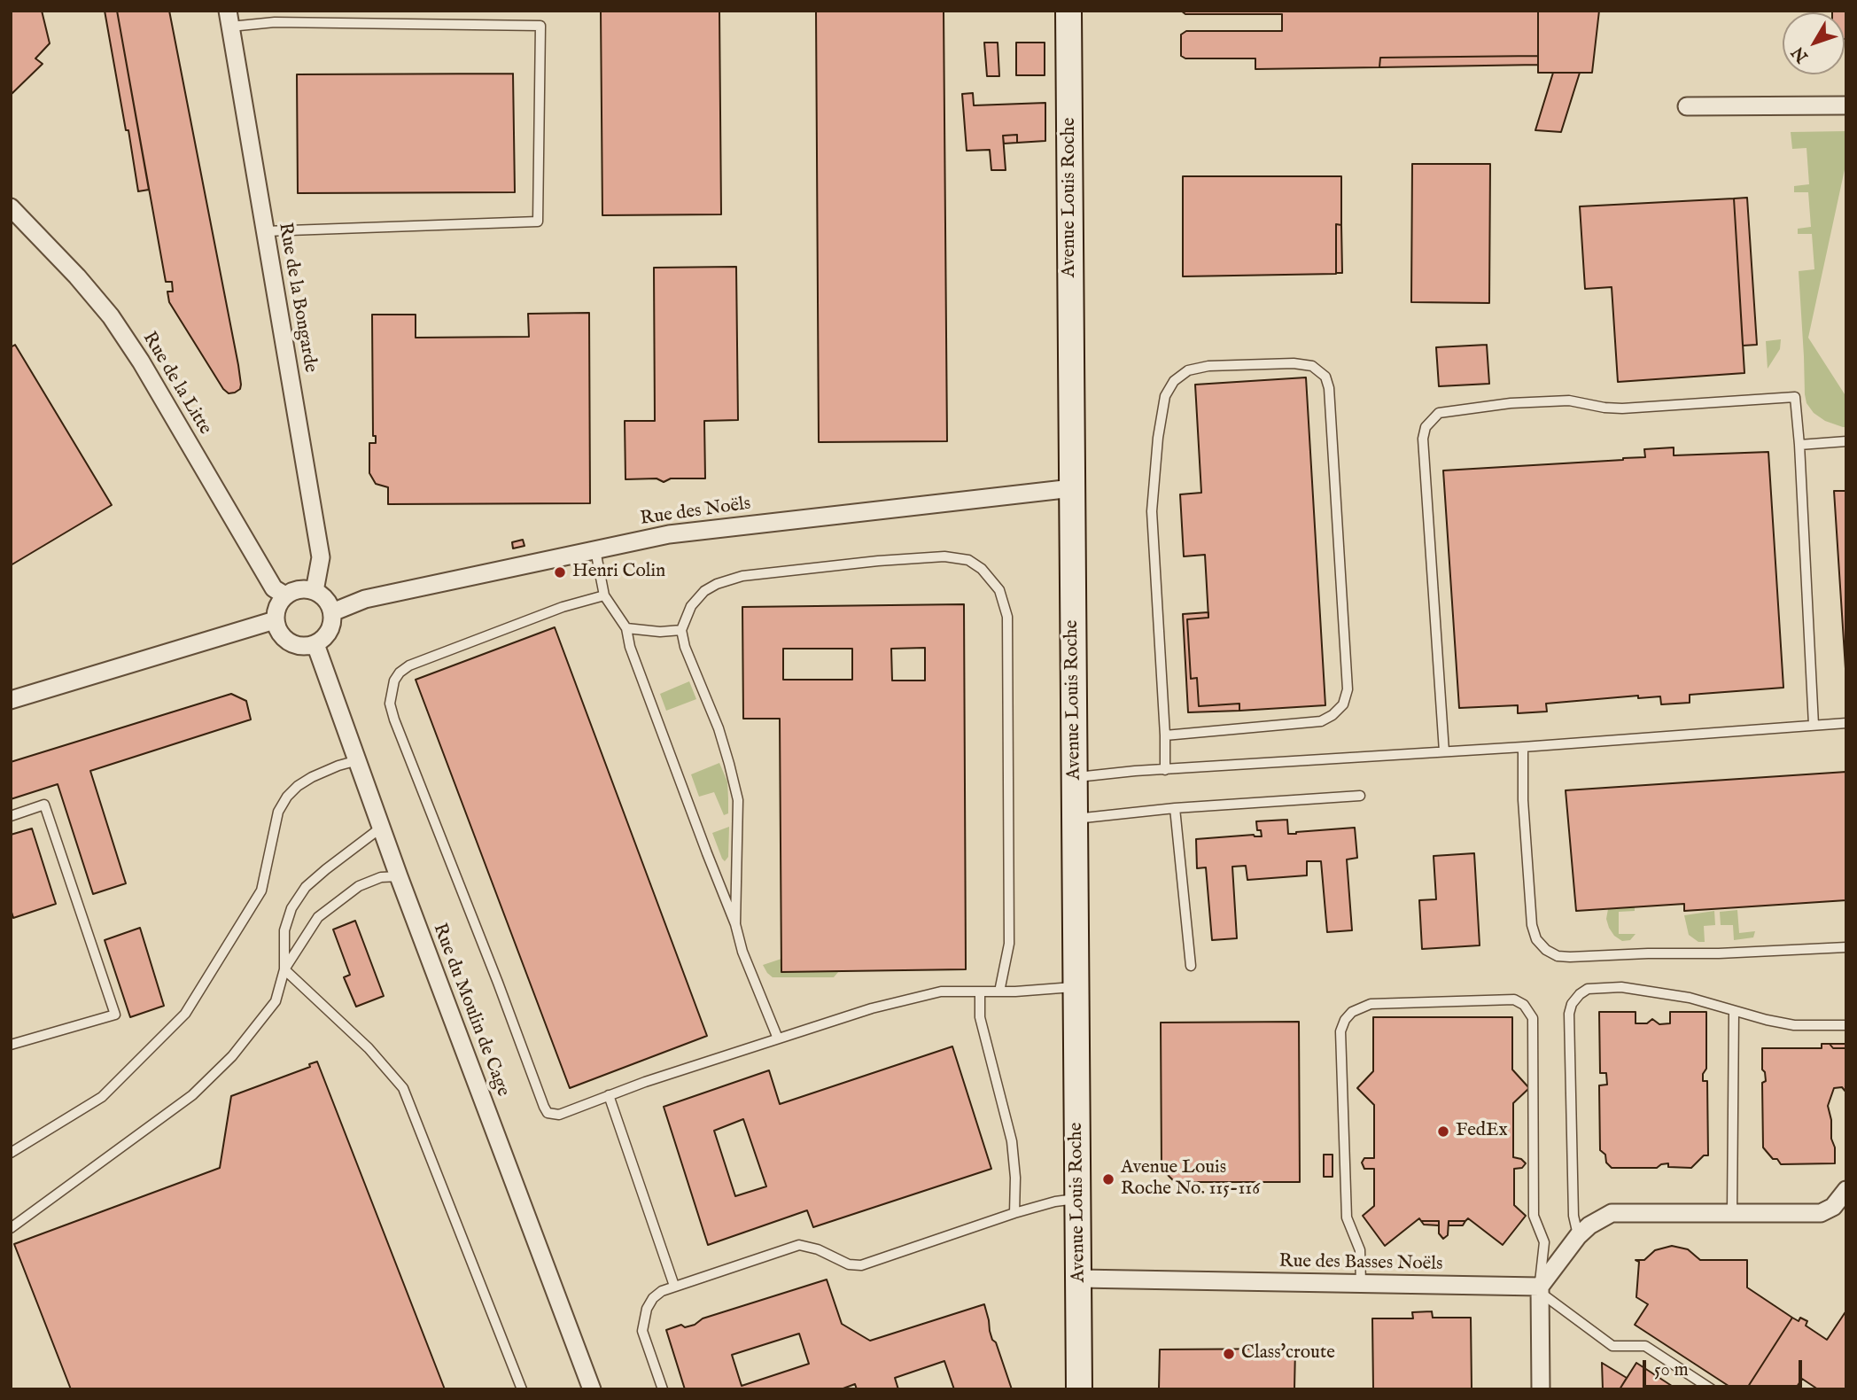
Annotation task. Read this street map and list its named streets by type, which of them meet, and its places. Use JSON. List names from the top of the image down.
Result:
{
  "streets": {
    "main road": ["Avenue Louis Roche"],
    "street": [
      "Rue de la Bongarde",
      "Rue de la Litte",
      "Rue des Noëls",
      "Rue du Moulin de Cage",
      "Rue des Basses Noëls"
    ]
  },
  "crossings": [
    ["Avenue Louis Roche", "Rue des Noëls"],
    ["Avenue Louis Roche", "Rue des Basses Noëls"],
    ["Rue de la Bongarde", "Rue de la Litte"],
    ["Rue de la Bongarde", "Rue des Noëls"],
    ["Rue de la Bongarde", "Rue du Moulin de Cage"],
    ["Rue de la Litte", "Rue des Noëls"],
    ["Rue de la Litte", "Rue du Moulin de Cage"],
    ["Rue des Noëls", "Rue du Moulin de Cage"]
  ],
  "places": [
    "Henri Colin",
    "FedEx",
    "Avenue Louis Roche No. 115-116",
    "Class'croute"
  ],
  "scale_bar": "50 m",
  "north": "bottom left"
}
